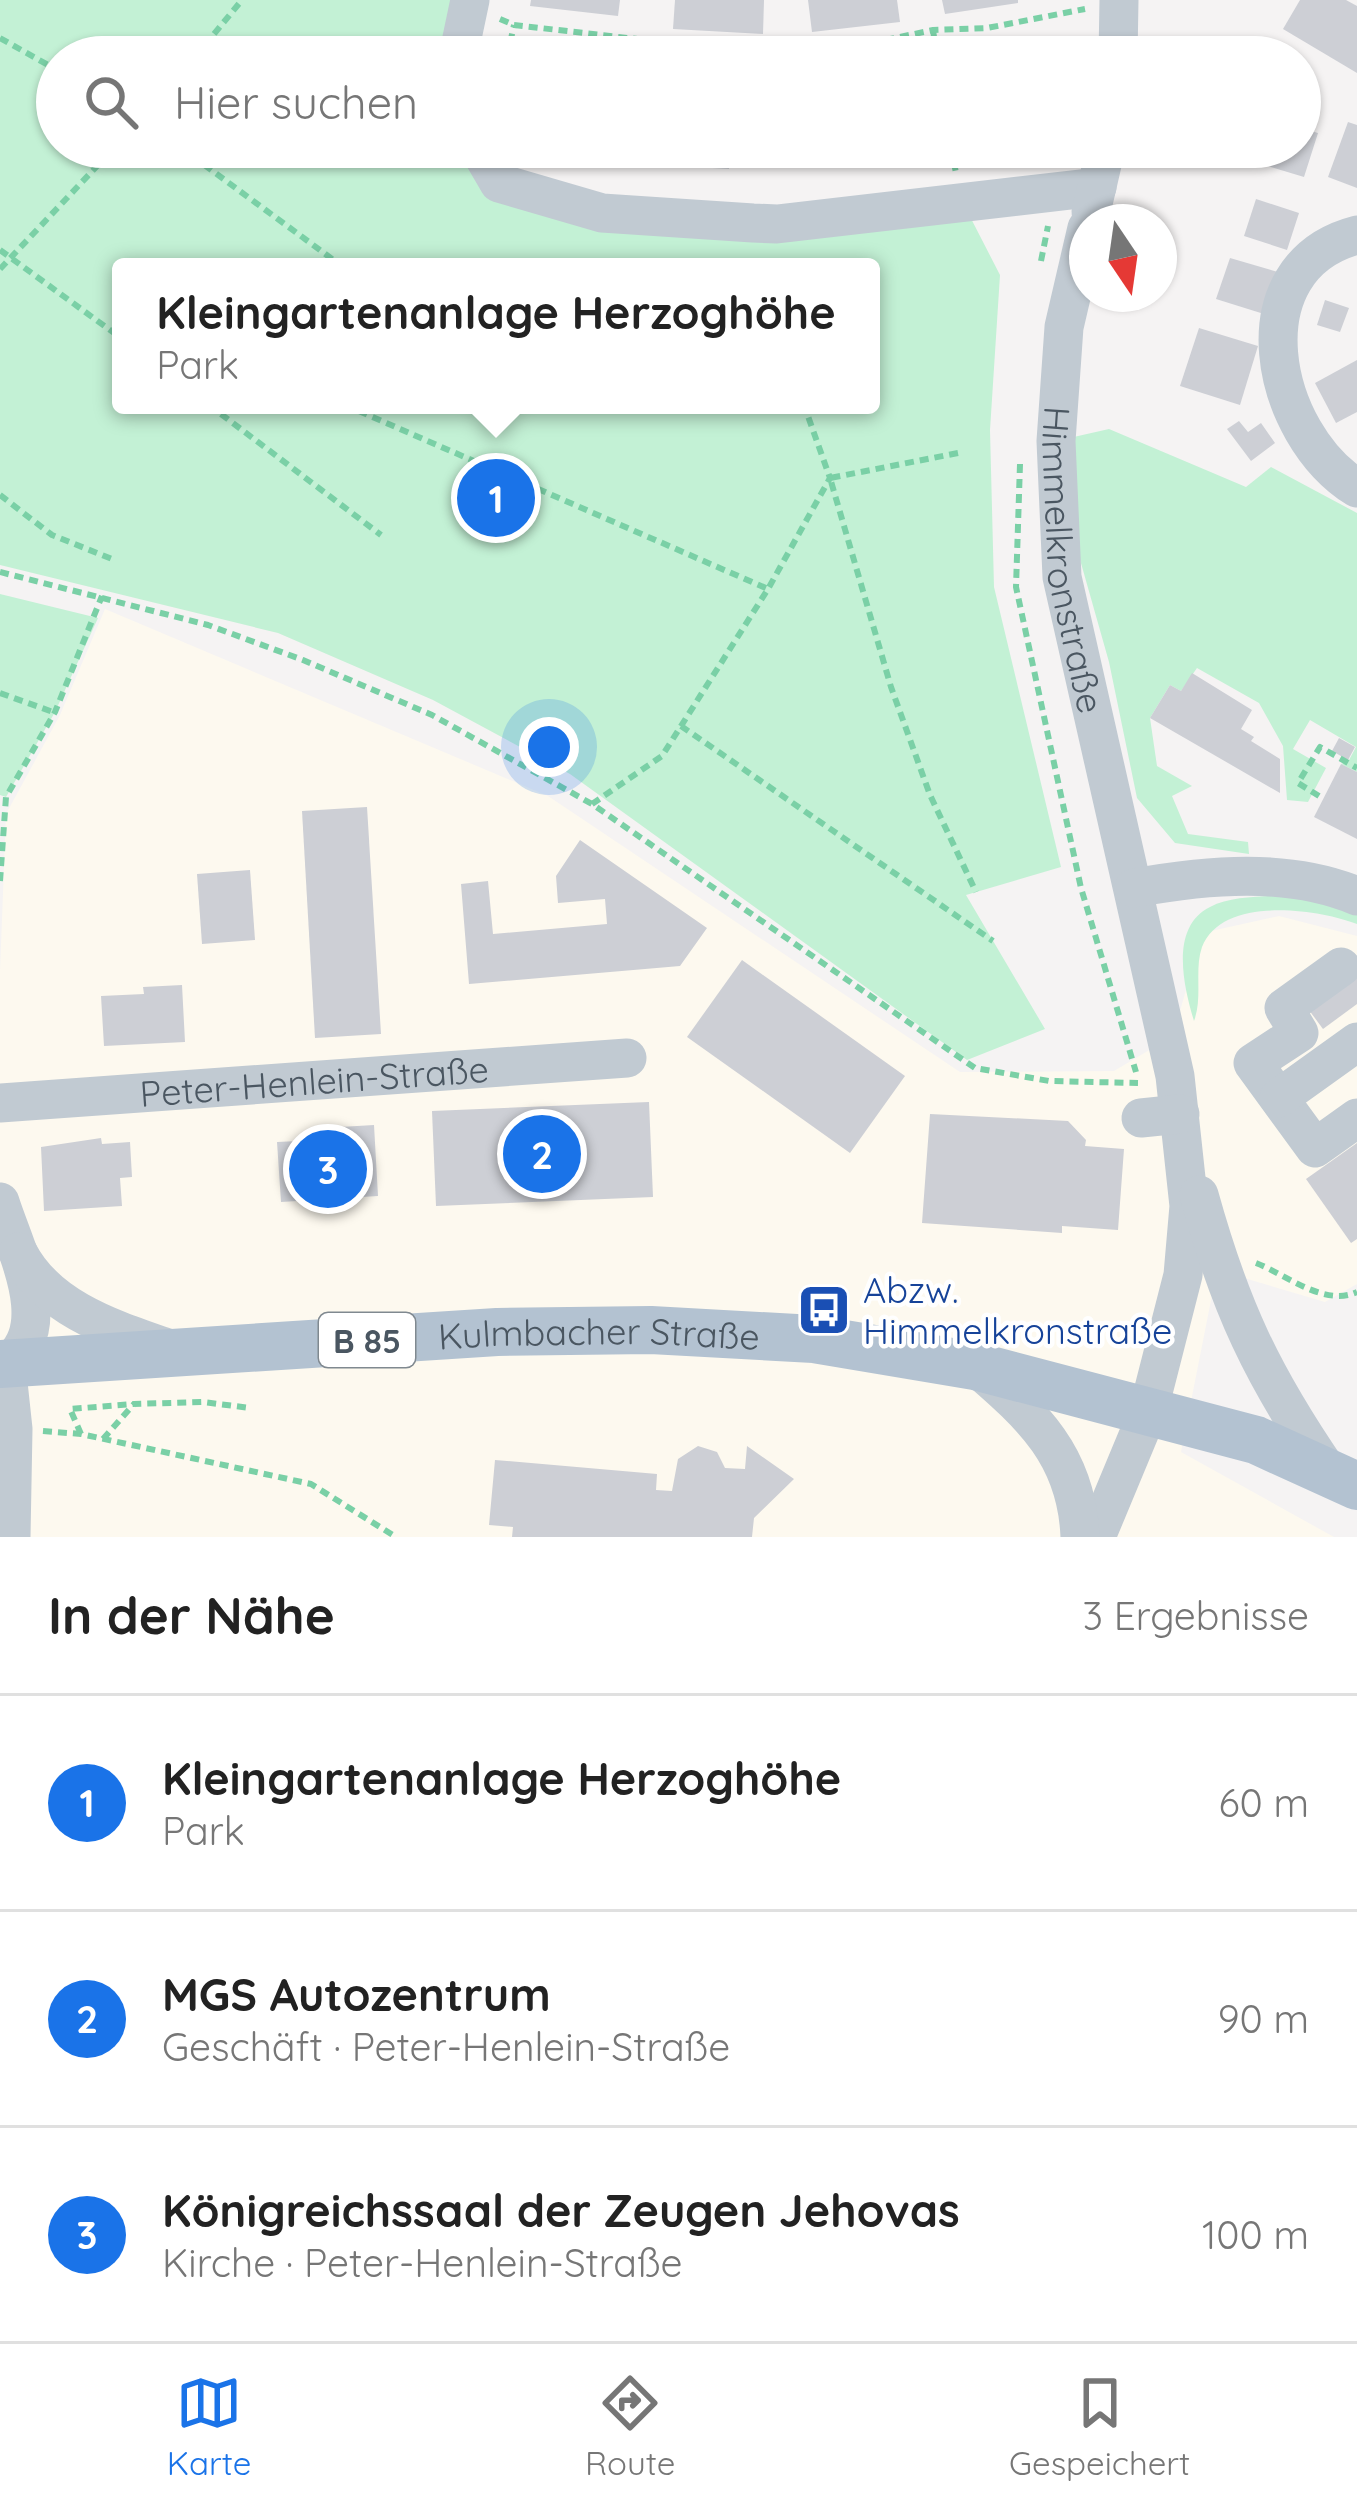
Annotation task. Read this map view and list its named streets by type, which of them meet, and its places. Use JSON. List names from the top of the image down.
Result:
{
  "streets": {
    "main road": ["Kulmbacher Straße", "B 85"],
    "street": ["Himmelkronstraße", "Peter-Henlein-Straße"]
  },
  "crossings": [
    ["Himmelkronstraße", "Kulmbacher Straße"]
  ],
  "places": {
    "bus stop": ["Abzw. Himmelkronstraße"]
  },
  "north": "bottom",
  "page": {
    "search": "Hier suchen",
    "popup": ["Kleingartenanlage Herzoghöhe", "Park"],
    "pins": ["1", "2", "3"],
    "heading": ["In der Nähe", "3 Ergebnisse"],
    "list": [
      {
        "mark": "1",
        "name": "Kleingartenanlage Herzoghöhe",
        "note": "Park",
        "value": "60 m"
      },
      {
        "mark": "2",
        "name": "MGS Autozentrum",
        "note": "Geschäft · Peter-Henlein-Straße",
        "value": "90 m"
      },
      {
        "mark": "3",
        "name": "Königreichssaal der Zeugen Jehovas",
        "note": "Kirche · Peter-Henlein-Straße",
        "value": "100 m"
      }
    ],
    "nav": ["Karte", "Route", "Gespeichert"]
  }
}
